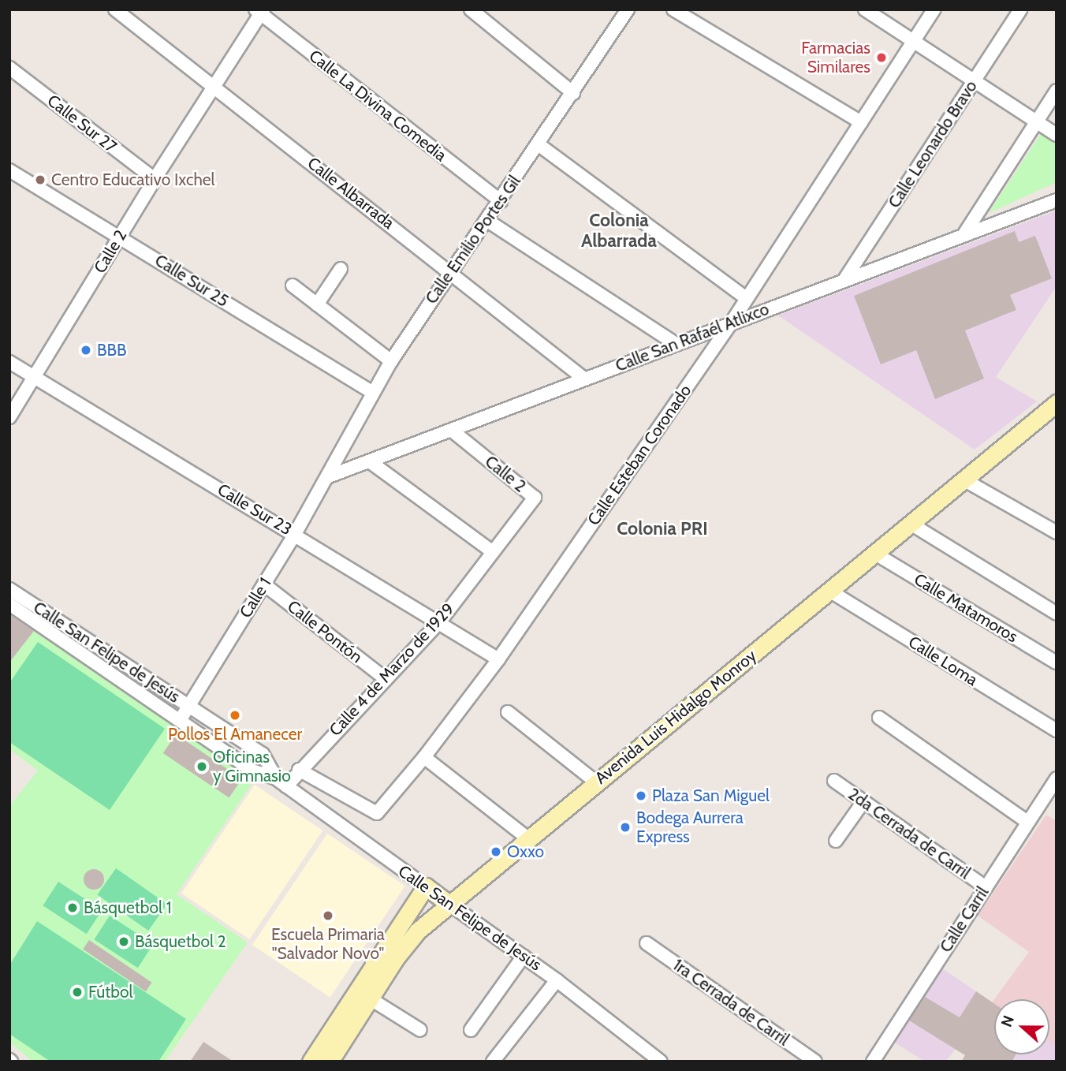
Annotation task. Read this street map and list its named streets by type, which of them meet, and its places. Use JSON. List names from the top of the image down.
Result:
{
  "streets": {
    "street": [
      "Calle La Divina Comedia",
      "Calle Sur 27",
      "Calle Leonardo Bravo",
      "Calle Albarrada",
      "Calle Emilio Portes Gil",
      "Calle 2",
      "Calle Sur 25",
      "Calle San Rafaél Atlixco",
      "Calle Esteban Coronado",
      "Calle Sur 23",
      "Calle 1",
      "Calle Matamoros",
      "Calle Pontón",
      "Calle San Felipe de Jesús",
      "Calle Loma",
      "Calle 4 de Marzo de 1929",
      "Avenida Luis Hidalgo Monroy",
      "2da Cerrada de Carril",
      "Calle Carril",
      "1ra Cerrada de Carril"
    ]
  },
  "crossings": [
    ["Calle La Divina Comedia", "Calle Emilio Portes Gil"],
    ["Calle La Divina Comedia", "Calle 2"],
    ["Calle Sur 27", "Calle 2"],
    ["Calle Leonardo Bravo", "Calle San Rafaél Atlixco"],
    ["Calle Albarrada", "Calle Emilio Portes Gil"],
    ["Calle Albarrada", "Calle 2"],
    ["Calle Albarrada", "Calle San Rafaél Atlixco"],
    ["Calle Emilio Portes Gil", "Calle Sur 25"],
    ["Calle Emilio Portes Gil", "Calle San Rafaél Atlixco"],
    ["Calle Emilio Portes Gil", "Calle 1"],
    ["Calle 2", "Calle Sur 25"],
    ["Calle 2", "Calle San Rafaél Atlixco"],
    ["Calle 2", "Calle Sur 23"],
    ["Calle 2", "Calle 4 de Marzo de 1929"],
    ["Calle San Rafaél Atlixco", "Calle Esteban Coronado"],
    ["Calle San Rafaél Atlixco", "Calle 1"],
    ["Calle Esteban Coronado", "Calle Sur 23"],
    ["Calle Esteban Coronado", "Calle 4 de Marzo de 1929"],
    ["Calle Sur 23", "Calle 1"],
    ["Calle Sur 23", "Calle 4 de Marzo de 1929"],
    ["Calle 1", "Calle Pontón"],
    ["Calle 1", "Calle San Felipe de Jesús"],
    ["Calle Matamoros", "Avenida Luis Hidalgo Monroy"],
    ["Calle Pontón", "Calle 4 de Marzo de 1929"],
    ["Calle San Felipe de Jesús", "Calle 4 de Marzo de 1929"],
    ["Calle San Felipe de Jesús", "Avenida Luis Hidalgo Monroy"],
    ["Calle Loma", "Avenida Luis Hidalgo Monroy"],
    ["2da Cerrada de Carril", "Calle Carril"]
  ],
  "districts": ["Colonia Albarrada", "Colonia PRI"],
  "places": [
    "Farmacias Similares",
    "Centro Educativo Ixchel",
    "BBB",
    "Pollos El Amanecer",
    "Oficinas y Gimnasio",
    "Plaza San Miguel",
    "Bodega Aurrera Express",
    "Oxxo",
    "Básquetbol 1",
    "Escuela Primaria \"Salvador Novo\"",
    "Básquetbol 2",
    "Fútbol"
  ],
  "north": "left"
}
